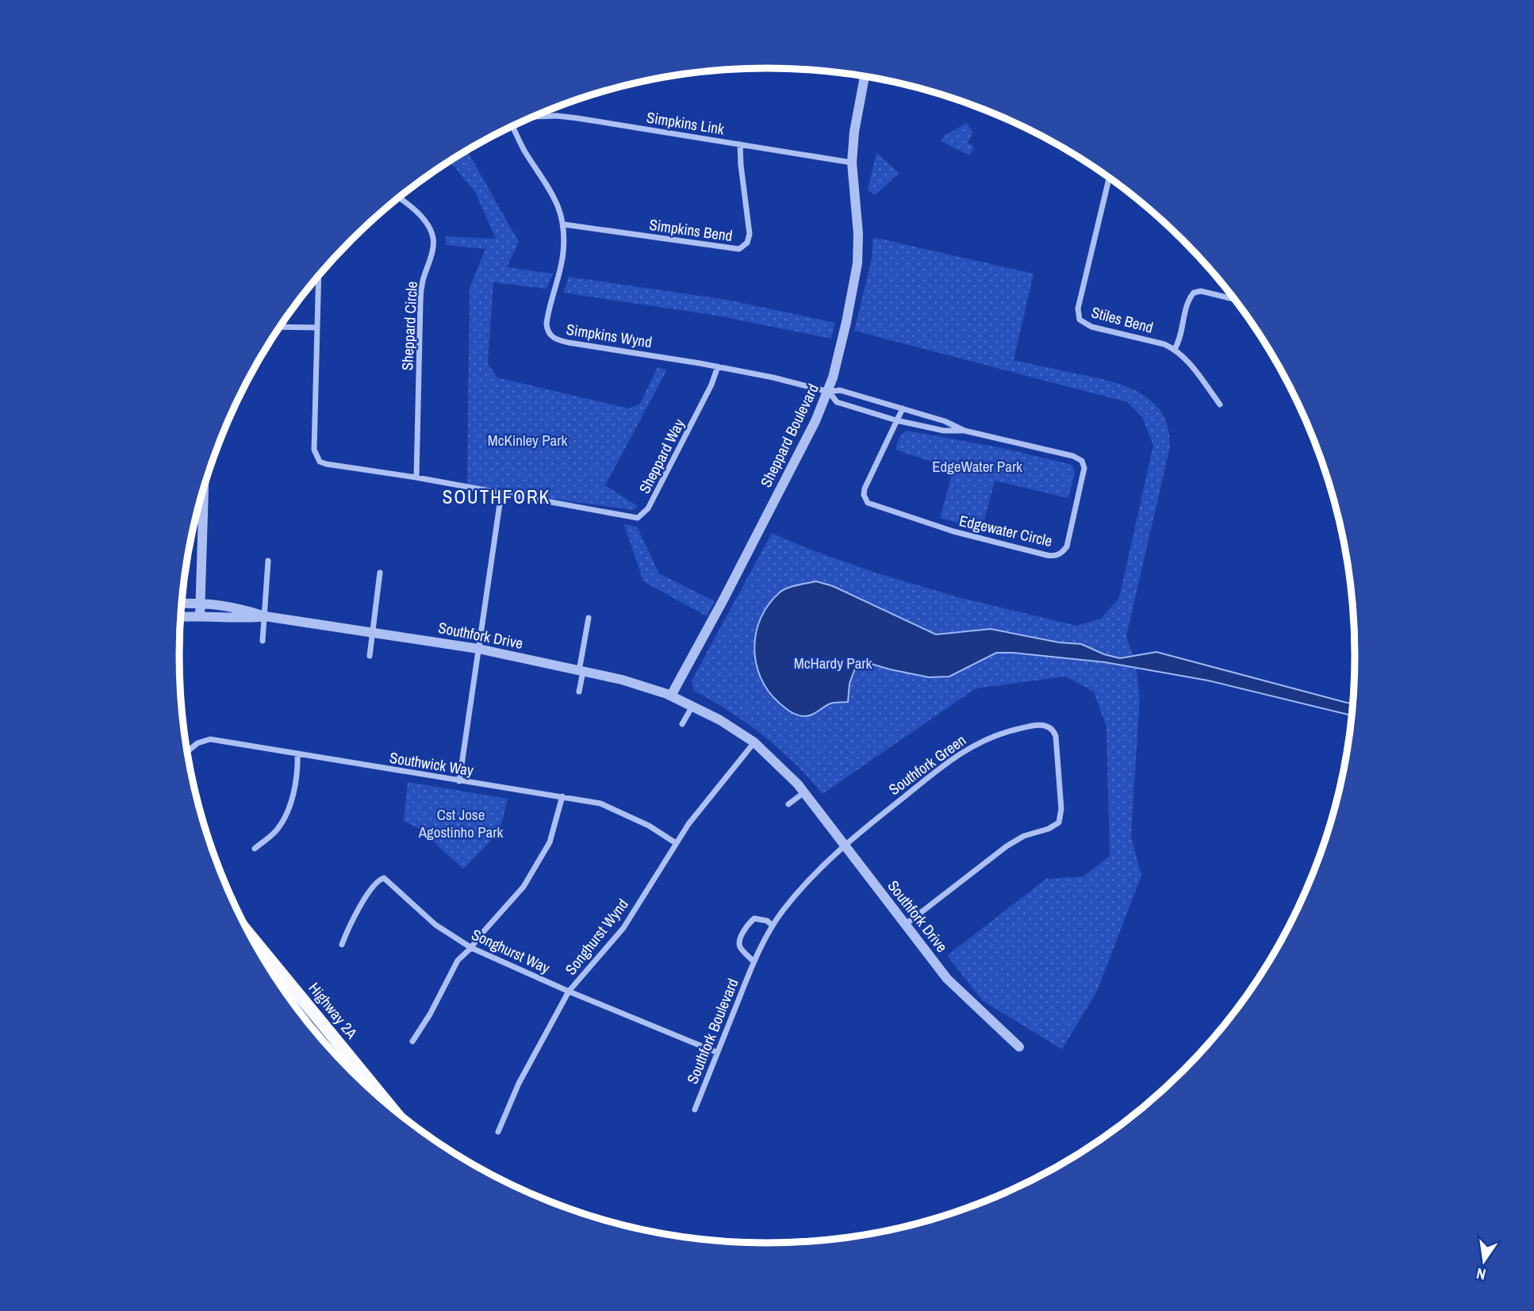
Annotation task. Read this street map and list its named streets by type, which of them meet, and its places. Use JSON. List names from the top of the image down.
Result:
{
  "streets": {
    "main road": ["Highway 2A"],
    "street": [
      "Simpkins Link",
      "Simpkins Bend",
      "Stiles Bend",
      "Sheppard Circle",
      "Simpkins Wynd",
      "Sheppard Boulevard",
      "Sheppard Way",
      "Edgewater Circle",
      "Southfork Drive",
      "Southwick Way",
      "Southfork Green",
      "Songhurst Wynd",
      "Songhurst Way",
      "Southfork Boulevard"
    ]
  },
  "crossings": [
    ["Simpkins Link", "Simpkins Bend"],
    ["Simpkins Link", "Sheppard Boulevard"],
    ["Simpkins Bend", "Simpkins Wynd"],
    ["Simpkins Wynd", "Sheppard Boulevard"],
    ["Simpkins Wynd", "Sheppard Way"],
    ["Sheppard Boulevard", "Southfork Drive"],
    ["Southfork Drive", "Southfork Green"],
    ["Southfork Drive", "Songhurst Wynd"],
    ["Southfork Drive", "Southfork Boulevard"],
    ["Southwick Way", "Songhurst Wynd"],
    ["Southfork Green", "Southfork Boulevard"],
    ["Songhurst Wynd", "Songhurst Way"],
    ["Songhurst Way", "Southfork Boulevard"]
  ],
  "districts": ["SOUTHFORK"],
  "parks": [
    "McKinley Park",
    "EdgeWater Park",
    "McHardy Park",
    "Cst Jose Agostinho Park"
  ],
  "north": "bottom"
}
